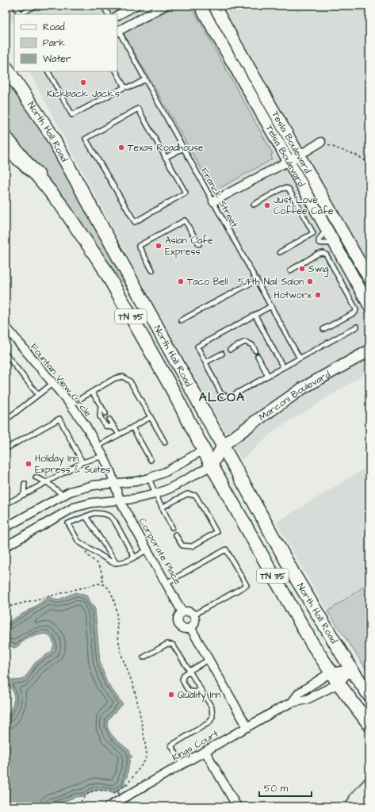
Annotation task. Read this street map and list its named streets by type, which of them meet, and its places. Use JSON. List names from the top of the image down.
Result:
{
  "streets": {
    "main road": [
      "North Hall Road",
      "Tesla Boulevard",
      "Telsa Boulevard",
      "TN 35",
      "Marconi Boulevard"
    ],
    "street": ["Fountain View Circle", "Corporate Place", "Kings Court"],
    "lane": ["Franck Street"]
  },
  "crossings": [
    ["North Hall Road", "Marconi Boulevard"],
    ["North Hall Road", "Kings Court"],
    ["Fountain View Circle", "Corporate Place"]
  ],
  "districts": ["ALCOA"],
  "places": [
    "Kickback Jack's",
    "Texas Roadhouse",
    "Just Love Coffee Cafe",
    "Asian Cafe Express",
    "Swig",
    "Taco Bell",
    "54th Nail Salon",
    "Hotworx",
    "Holiday Inn Express & Suites",
    "Quality Inn"
  ],
  "legend": ["Road", "Park", "Water"],
  "scale_bar": "50 m"
}
